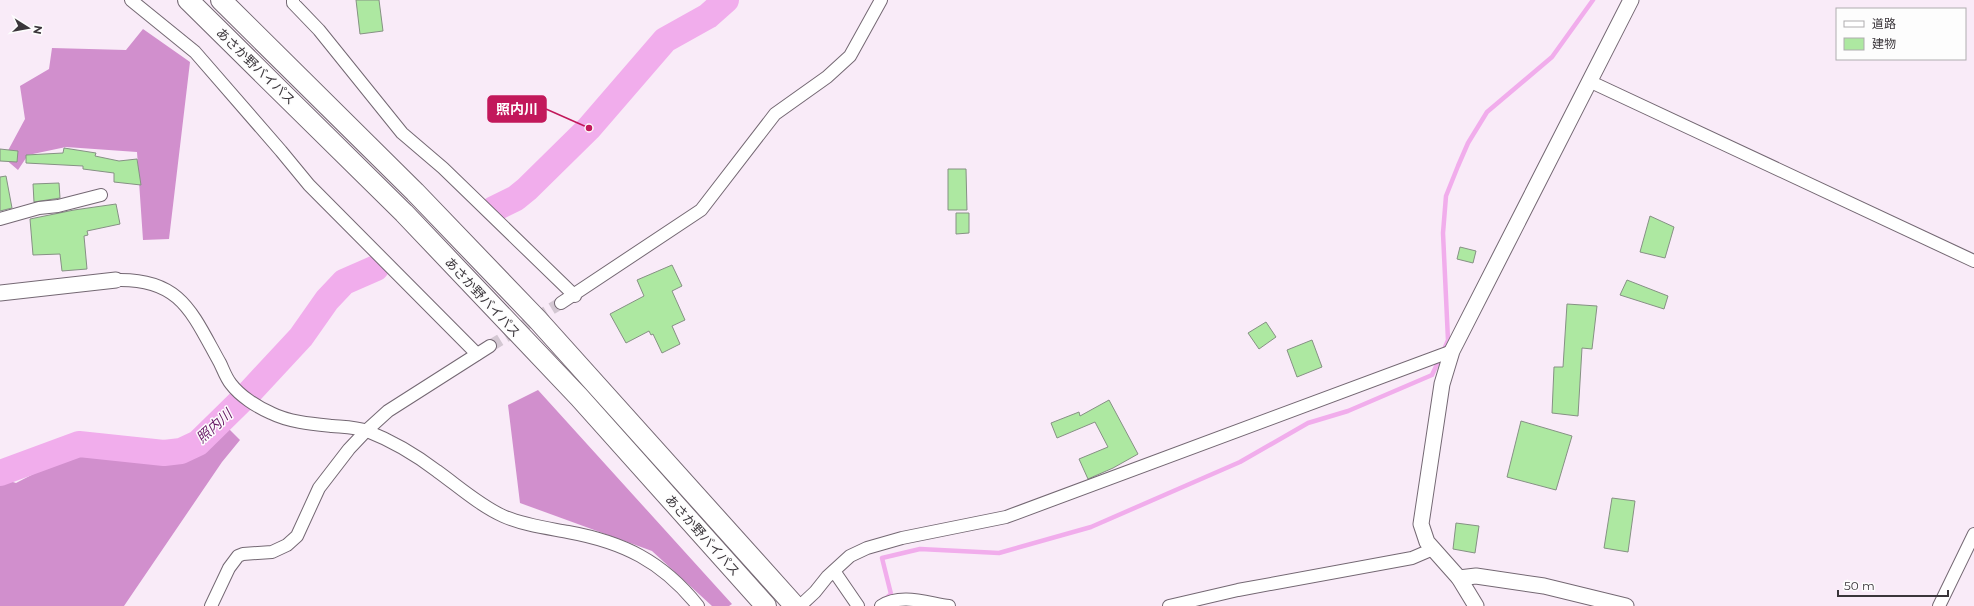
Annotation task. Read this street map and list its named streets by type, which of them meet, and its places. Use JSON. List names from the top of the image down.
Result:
{
  "streets": {
    "highway": ["あさか野バイパス"]
  },
  "water": ["照内川"],
  "places": ["照内川"],
  "legend": ["道路", "建物"],
  "scale_bar": "50 m",
  "north": "right"
}
